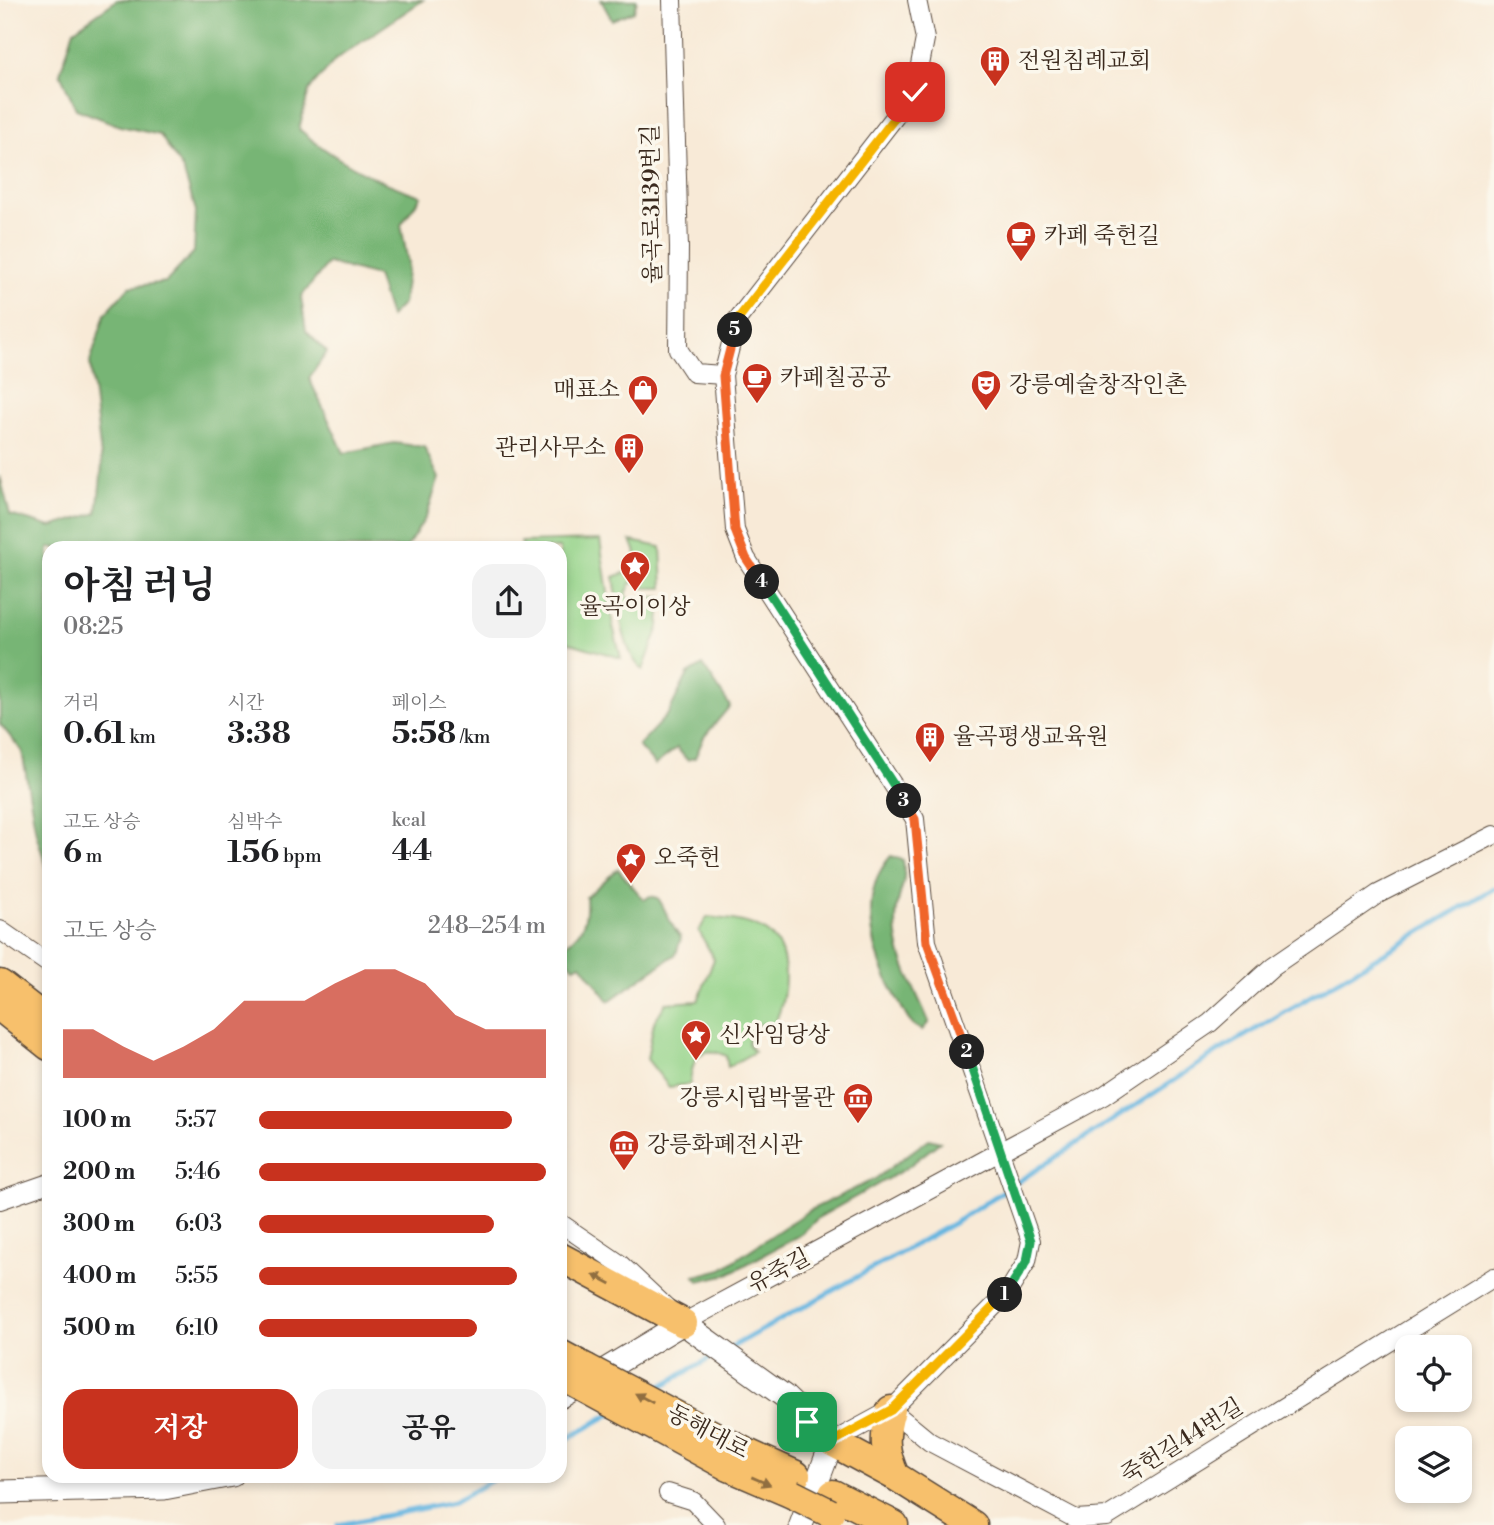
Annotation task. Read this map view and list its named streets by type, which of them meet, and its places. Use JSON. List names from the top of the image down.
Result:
{
  "streets": {
    "main road": ["동해대로"],
    "street": ["율곡로3139번길", "유죽길", "죽헌길44번길"]
  },
  "crossings": [
    ["유죽길", "동해대로"]
  ],
  "places": {
    "building": ["전원침례교회", "관리사무소", "율곡평생교육원"],
    "cafe": ["카페 죽헌길", "카페칠공공"],
    "theatre": ["강릉예술창작인촌"],
    "shop": ["매표소"],
    "place": ["율곡이이상", "오죽헌", "신사임당상"],
    "museum": ["강릉시립박물관", "강릉화폐전시관"]
  },
  "page": {
    "pins": [
      "5",
      "4",
      "3",
      "2",
      "1"
    ],
    "heading": ["아침 러닝", "08:25"],
    "stats": [
      ["거리", "0.61 km"],
      ["시간", "3:38"],
      ["페이스", "5:58 /km"],
      ["고도 상승", "6 m"],
      ["심박수", "156 bpm"],
      ["kcal", "44"]
    ],
    "chart": ["고도 상승", "248–254 m"],
    "list": [
      {
        "name": "100 m",
        "note": "5:57"
      },
      {
        "name": "200 m",
        "note": "5:46"
      },
      {
        "name": "300 m",
        "note": "6:03"
      },
      {
        "name": "400 m",
        "note": "5:55"
      },
      {
        "name": "500 m",
        "note": "6:10"
      }
    ],
    "buttons": ["저장", "공유"]
  }
}
